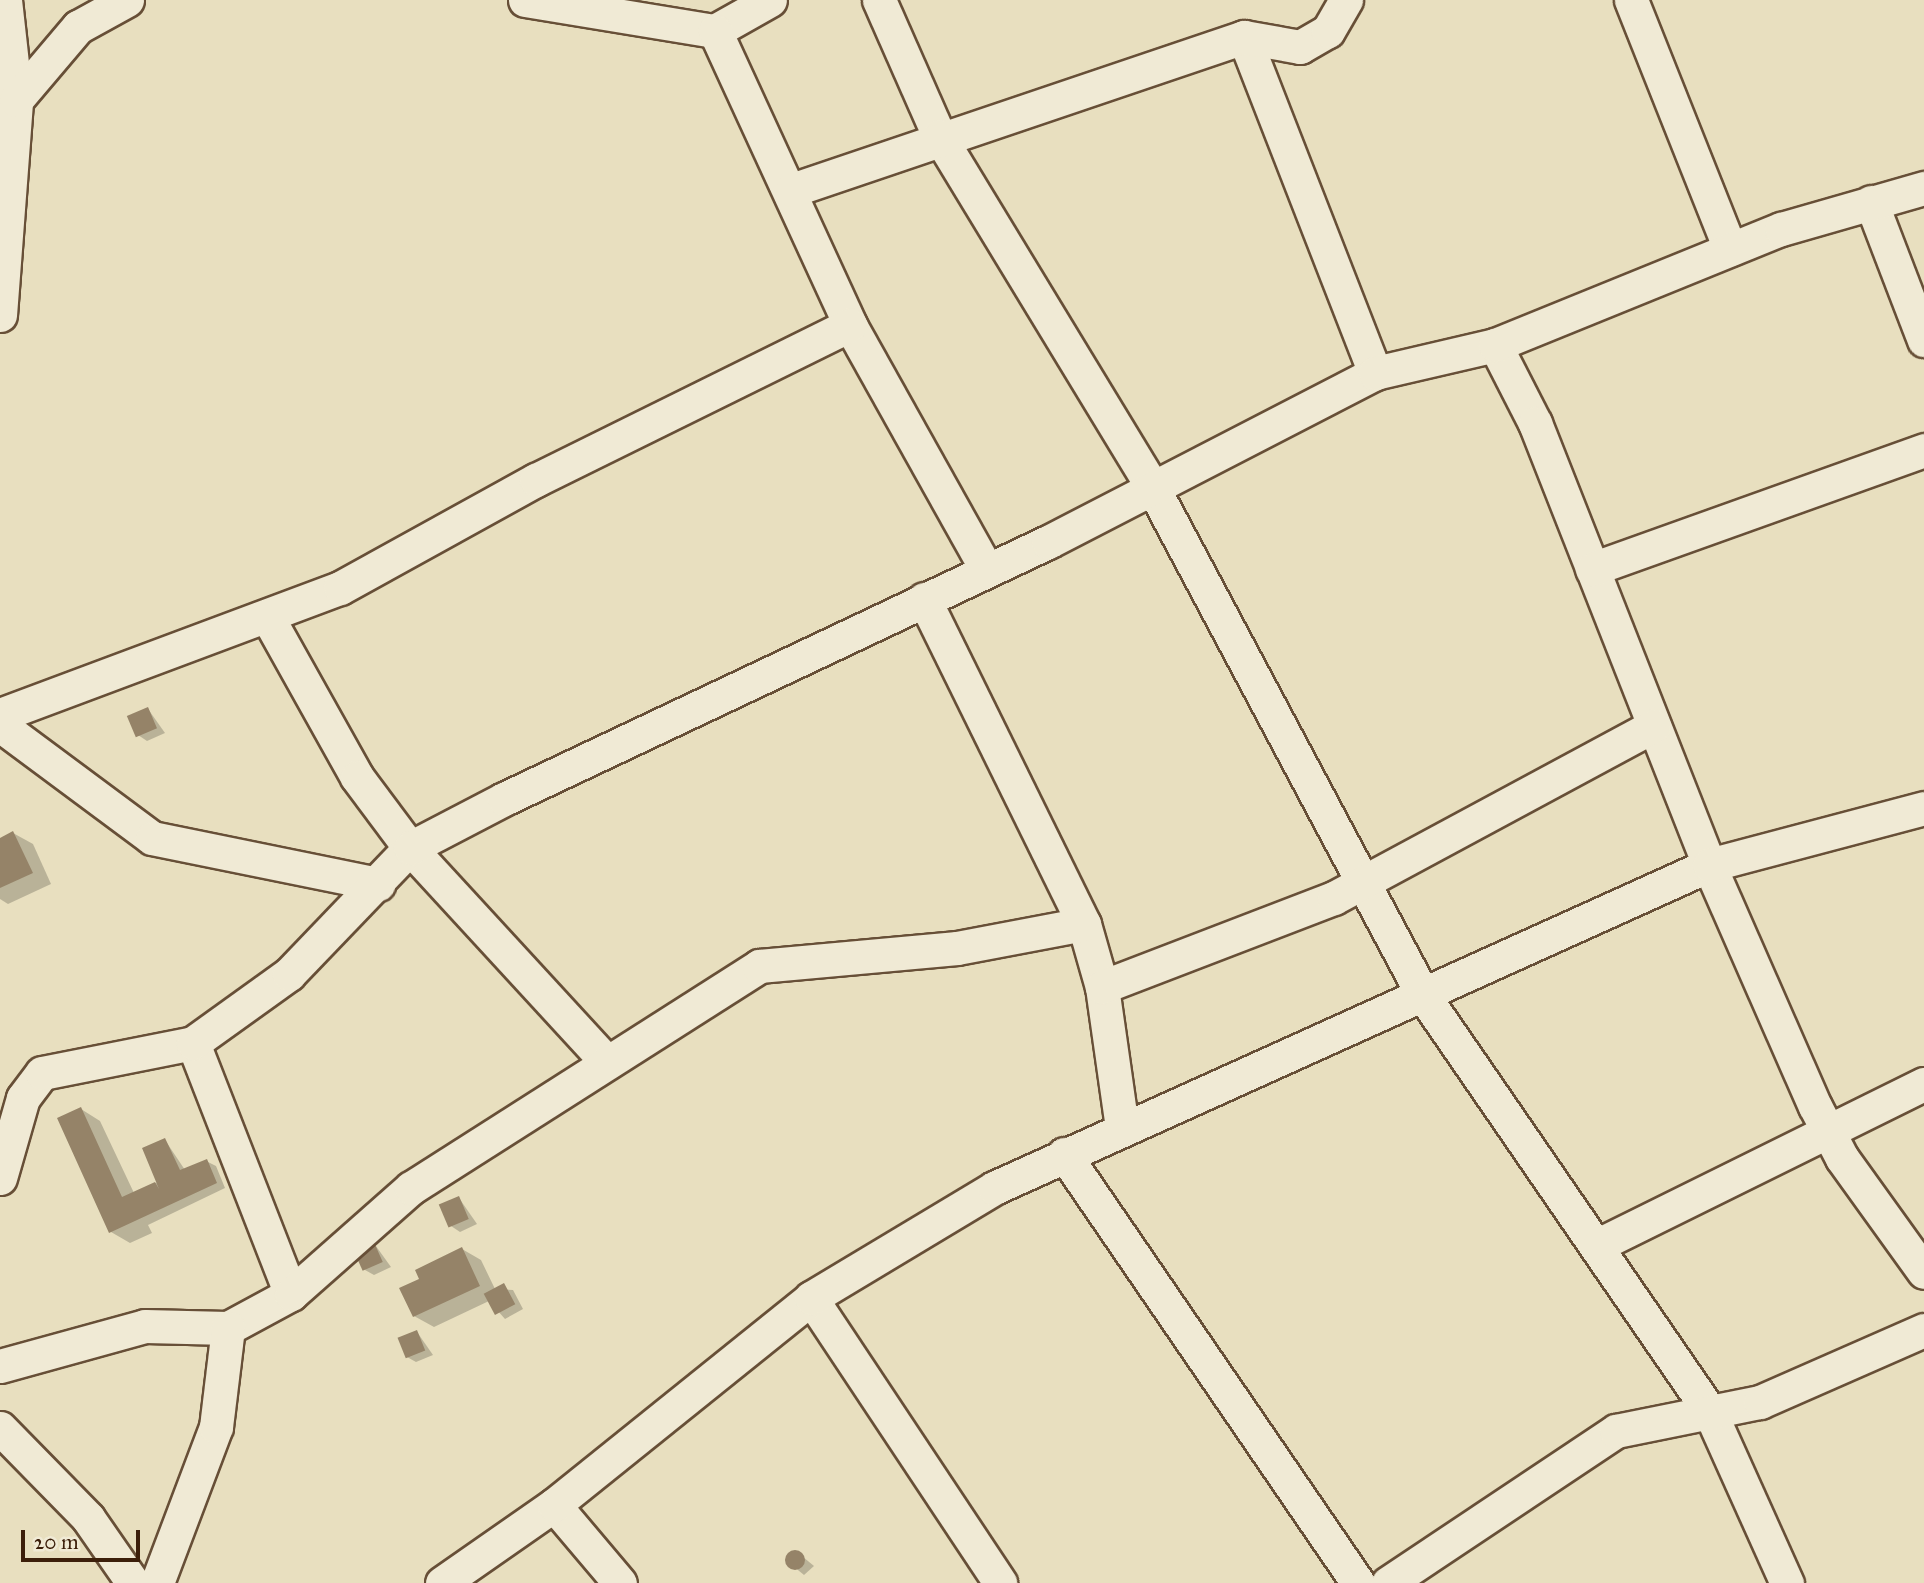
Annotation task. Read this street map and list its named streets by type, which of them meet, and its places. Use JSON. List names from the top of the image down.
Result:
{
  "scale_bar": "20 m"
}
